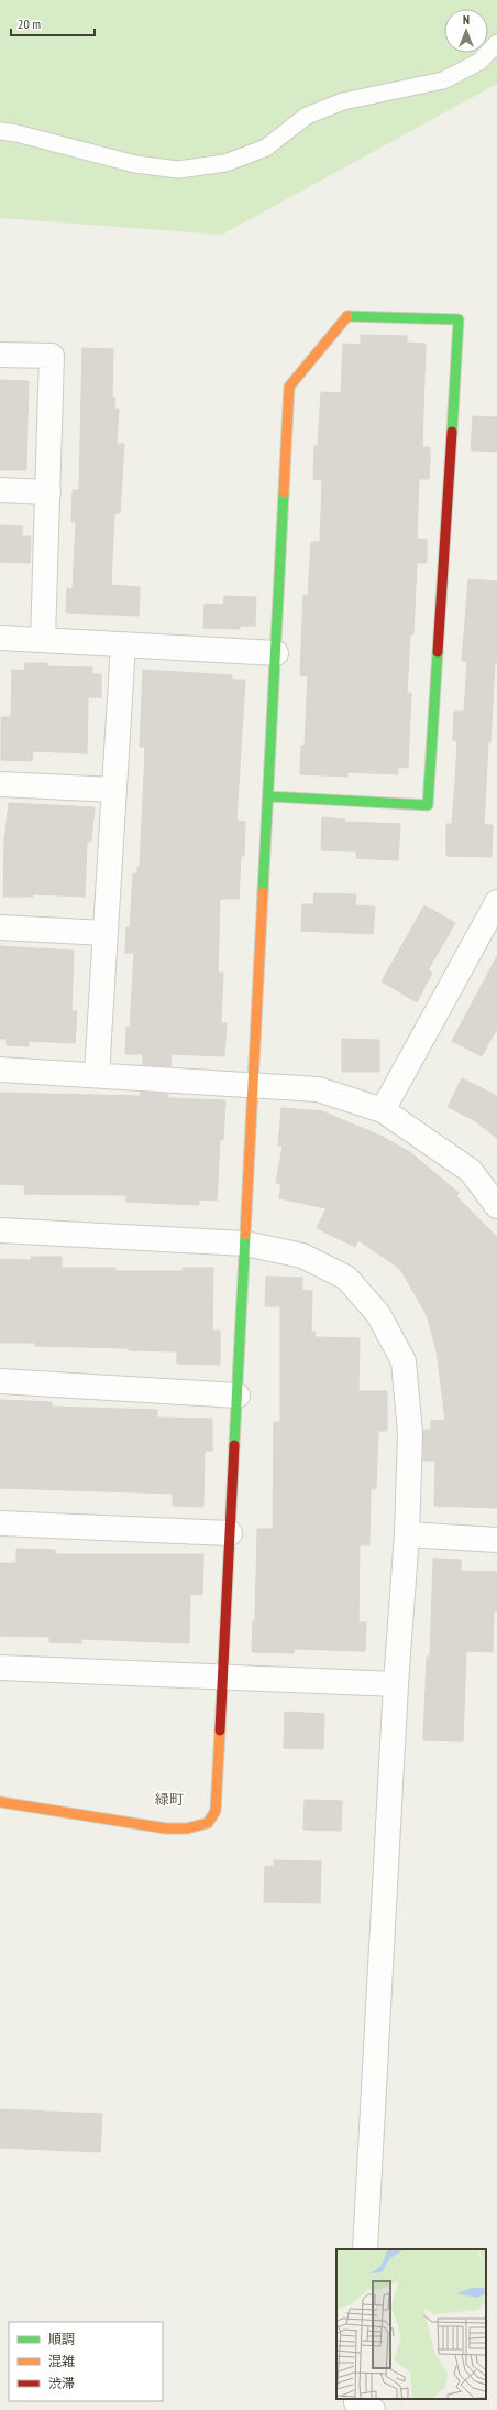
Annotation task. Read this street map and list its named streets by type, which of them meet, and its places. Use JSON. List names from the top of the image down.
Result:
{
  "districts": ["緑町"],
  "legend": ["順調", "混雑", "渋滞"],
  "scale_bar": "20 m",
  "north": "top"
}
